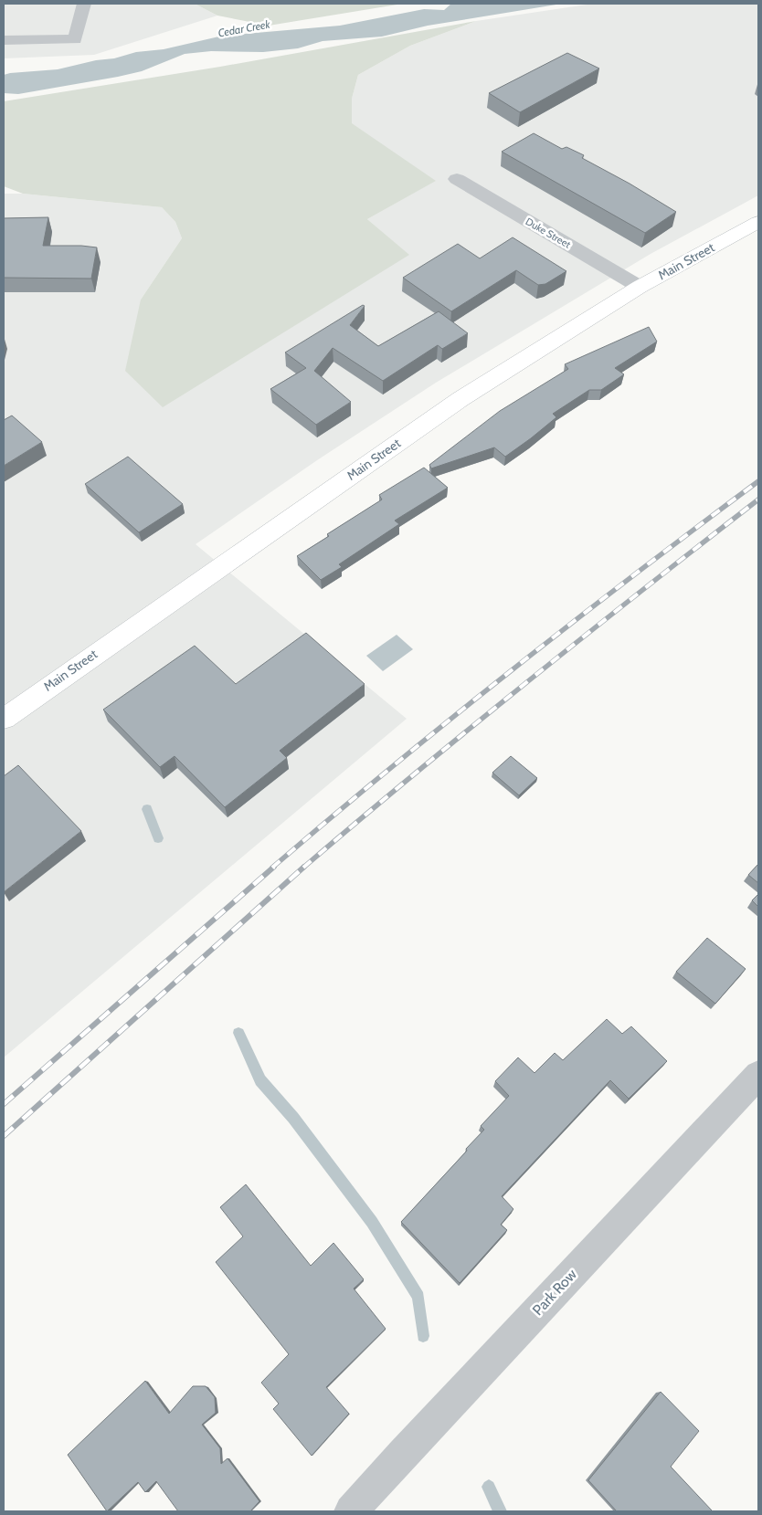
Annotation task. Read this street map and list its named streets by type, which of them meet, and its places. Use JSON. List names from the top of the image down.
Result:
{
  "streets": {
    "main road": ["Main Street"],
    "street": ["Duke Street", "Park Row"]
  },
  "crossings": [
    ["Duke Street", "Main Street"]
  ],
  "water": ["Cedar Creek"]
}
